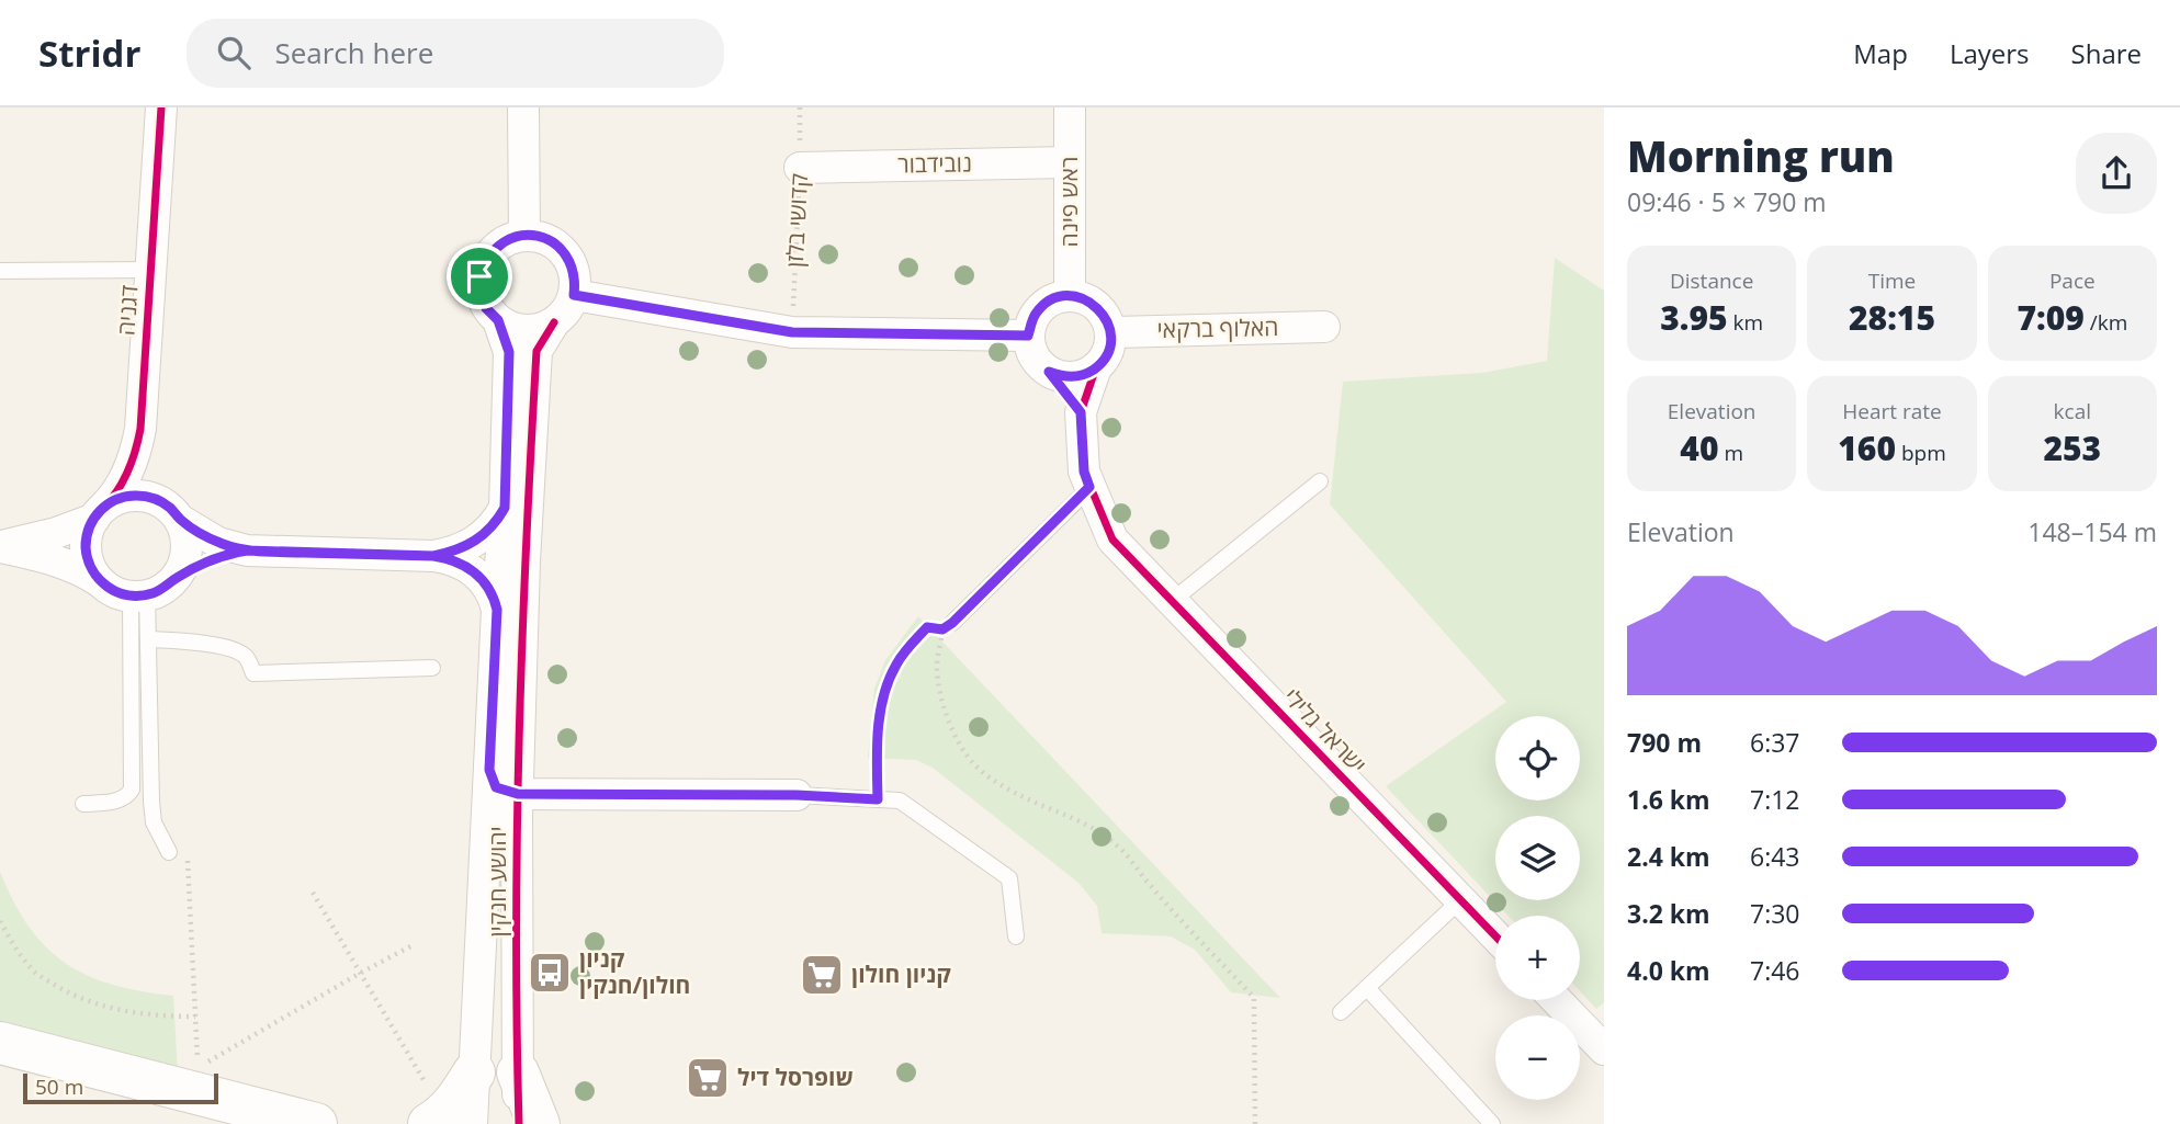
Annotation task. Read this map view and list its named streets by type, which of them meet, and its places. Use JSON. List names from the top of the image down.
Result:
{
  "streets": {
    "street": [
      "נובידבור",
      "ראש פינה",
      "דגניה",
      "האלוף ברקאי",
      "ישראל גלילי",
      "יהושע חנקין"
    ],
    "path": ["קדושי בלזן"]
  },
  "crossings": [
    ["נובידבור", "ראש פינה"],
    ["נובידבור", "קדושי בלזן"],
    ["ראש פינה", "האלוף ברקאי"],
    ["דגניה", "יהושע חנקין"]
  ],
  "places": {
    "bus stop": ["קניון חולון/חנקין"],
    "supermarket": ["קניון חולון", "שופרסל דיל"]
  },
  "scale_bar": "50 m",
  "page": {
    "header": "Stridr",
    "search": "Search here",
    "nav": ["Map", "Layers", "Share"],
    "heading": ["Morning run", "09:46 · 5 × 790 m"],
    "stats": [
      ["Distance", "3.95 km"],
      ["Time", "28:15"],
      ["Pace", "7:09 /km"],
      ["Elevation", "40 m"],
      ["Heart rate", "160 bpm"],
      ["kcal", "253"]
    ],
    "chart": ["Elevation", "148–154 m"],
    "list": [
      {
        "name": "790 m",
        "note": "6:37"
      },
      {
        "name": "1.6 km",
        "note": "7:12"
      },
      {
        "name": "2.4 km",
        "note": "6:43"
      },
      {
        "name": "3.2 km",
        "note": "7:30"
      },
      {
        "name": "4.0 km",
        "note": "7:46"
      }
    ],
    "map_buttons": ["+", "−"],
    "scale": "50 m"
  }
}
